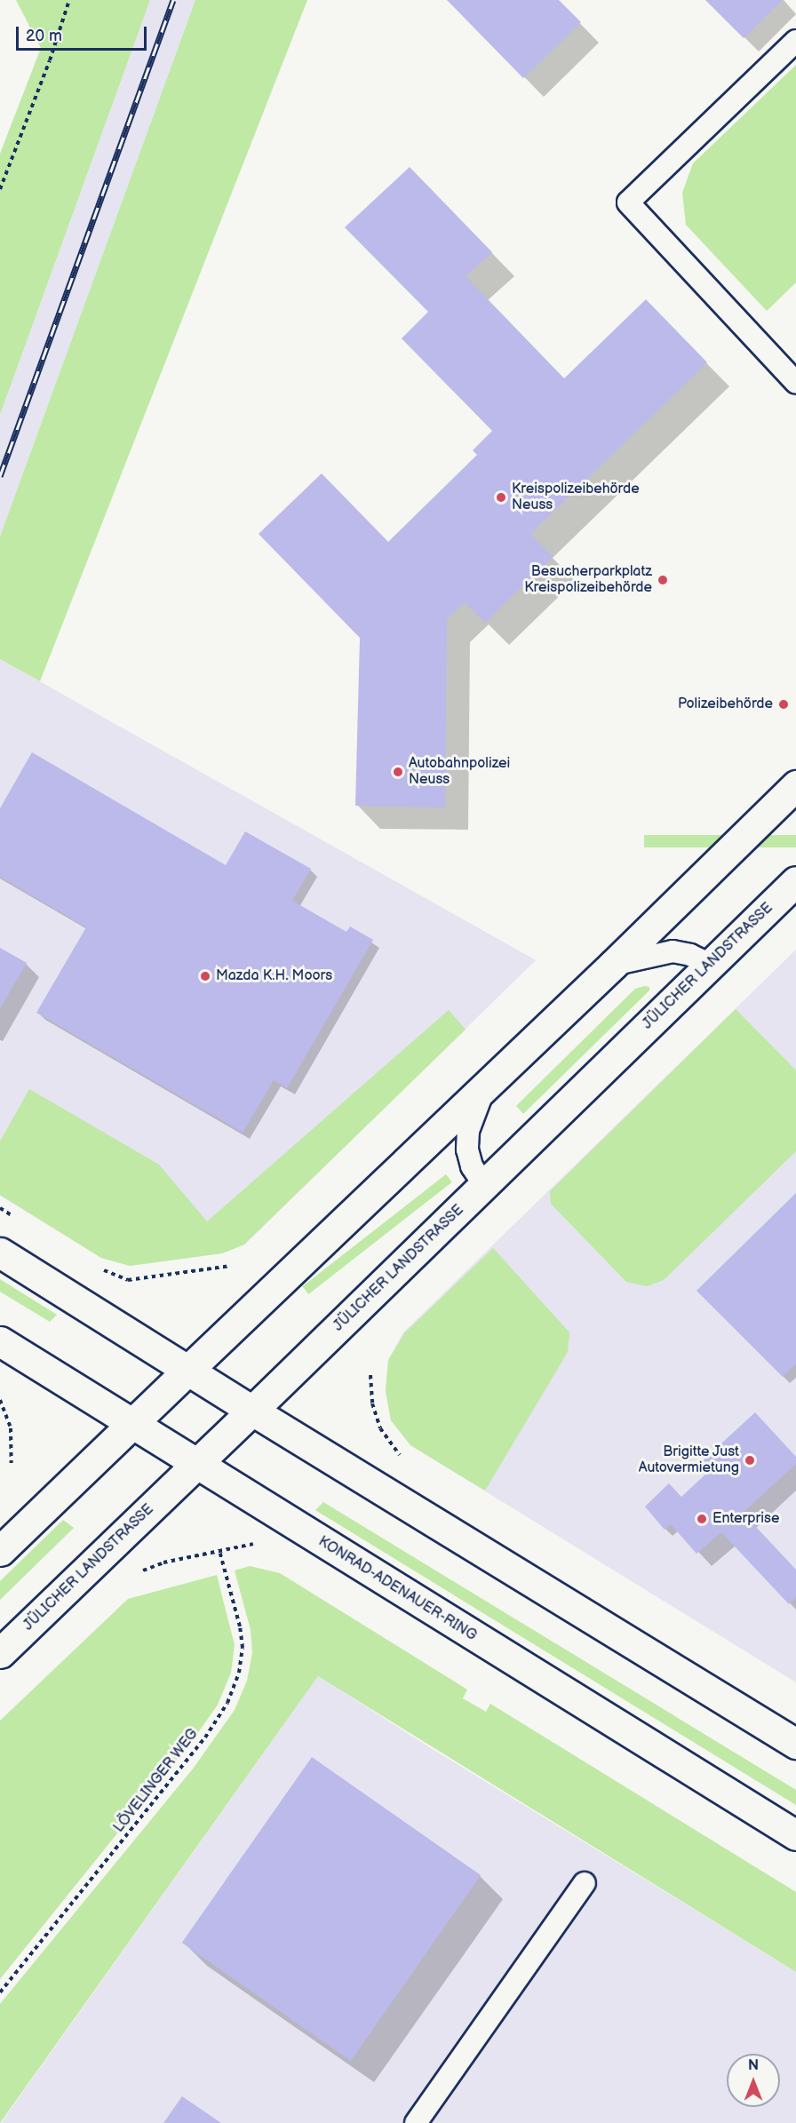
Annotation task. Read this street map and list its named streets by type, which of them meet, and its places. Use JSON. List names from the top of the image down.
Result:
{
  "streets": {
    "main road": ["JÜLICHER LANDSTRASSE", "KONRAD-ADENAUER-RING"],
    "path": ["LÖVELINGER WEG"]
  },
  "crossings": [
    ["JÜLICHER LANDSTRASSE", "KONRAD-ADENAUER-RING"]
  ],
  "places": [
    "Kreispolizeibehörde Neuss",
    "Besucherparkplatz Kreispolizeibehörde",
    "Polizeibehörde",
    "Autobahnpolizei Neuss",
    "Mazda K.H. Moors",
    "Brigitte Just Autovermietung",
    "Enterprise"
  ],
  "scale_bar": "20 m",
  "north": "top"
}
